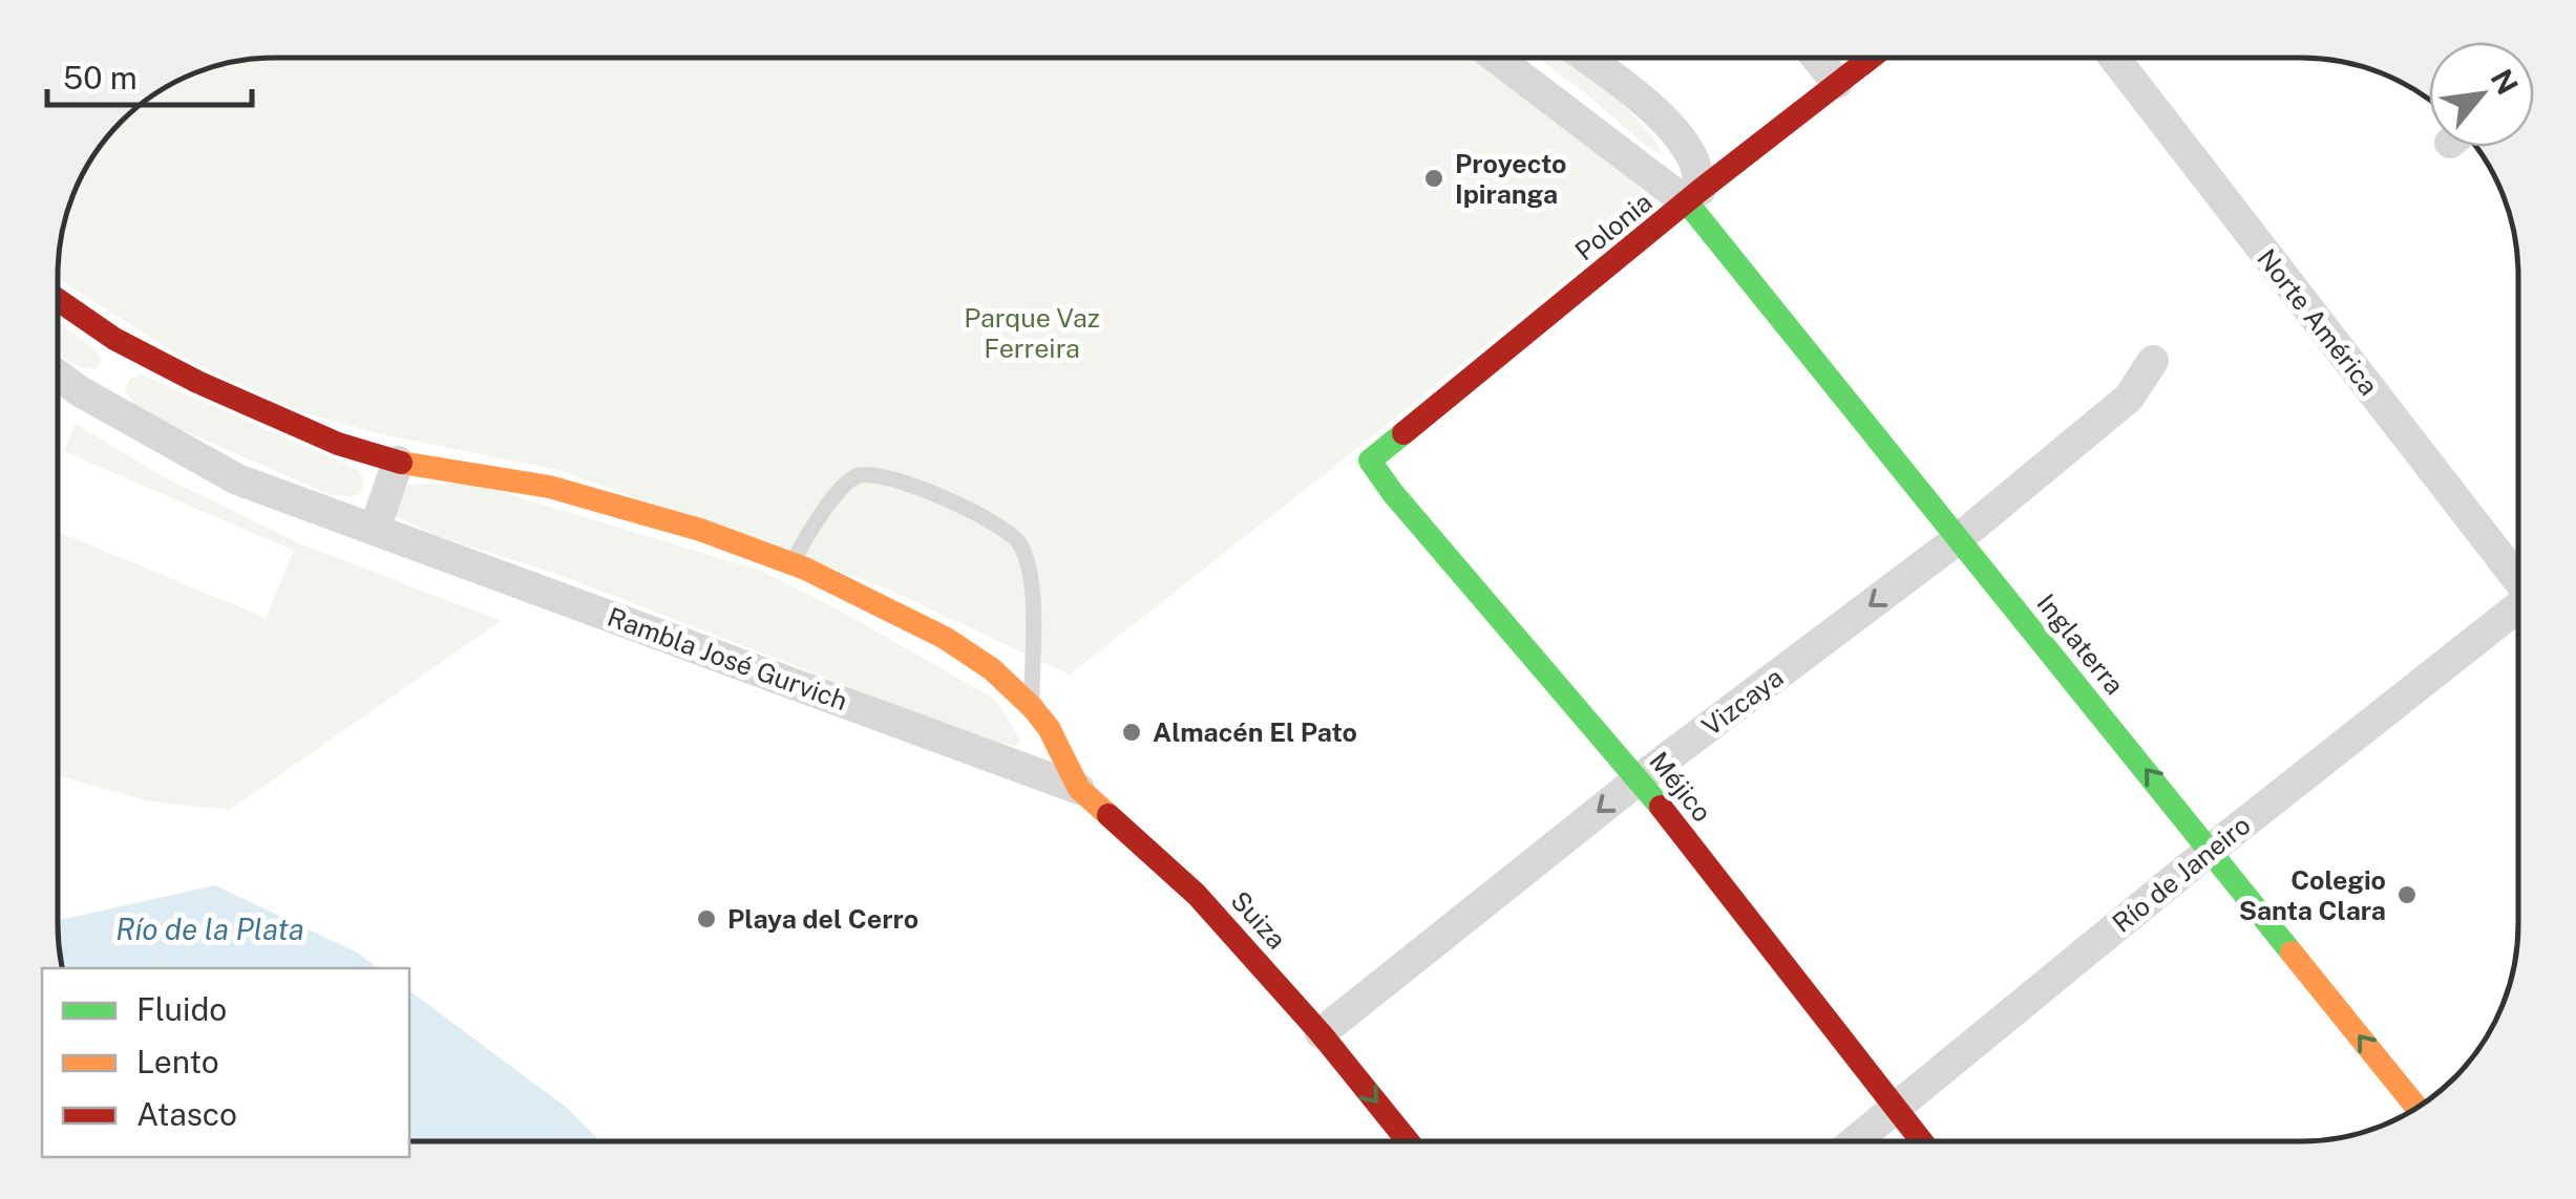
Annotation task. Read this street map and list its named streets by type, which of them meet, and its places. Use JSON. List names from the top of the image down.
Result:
{
  "streets": {
    "street": [
      "Polonia",
      "Norte América",
      "Inglaterra",
      "Rambla José Gurvich",
      "Vizcaya",
      "Méjico",
      "Río de Janeiro",
      "Suiza"
    ]
  },
  "crossings": [
    ["Polonia", "Inglaterra"],
    ["Polonia", "Méjico"],
    ["Inglaterra", "Vizcaya"],
    ["Inglaterra", "Río de Janeiro"],
    ["Rambla José Gurvich", "Suiza"],
    ["Vizcaya", "Méjico"],
    ["Vizcaya", "Suiza"],
    ["Méjico", "Río de Janeiro"]
  ],
  "one_way": ["Inglaterra", "Vizcaya"],
  "water": ["Río de la Plata"],
  "parks": ["Parque Vaz Ferreira"],
  "places": [
    "Proyecto Ipiranga",
    "Almacén El Pato",
    "Colegio Santa Clara",
    "Playa del Cerro"
  ],
  "legend": ["Fluido", "Lento", "Atasco"],
  "scale_bar": "50 m",
  "north": "top right"
}
